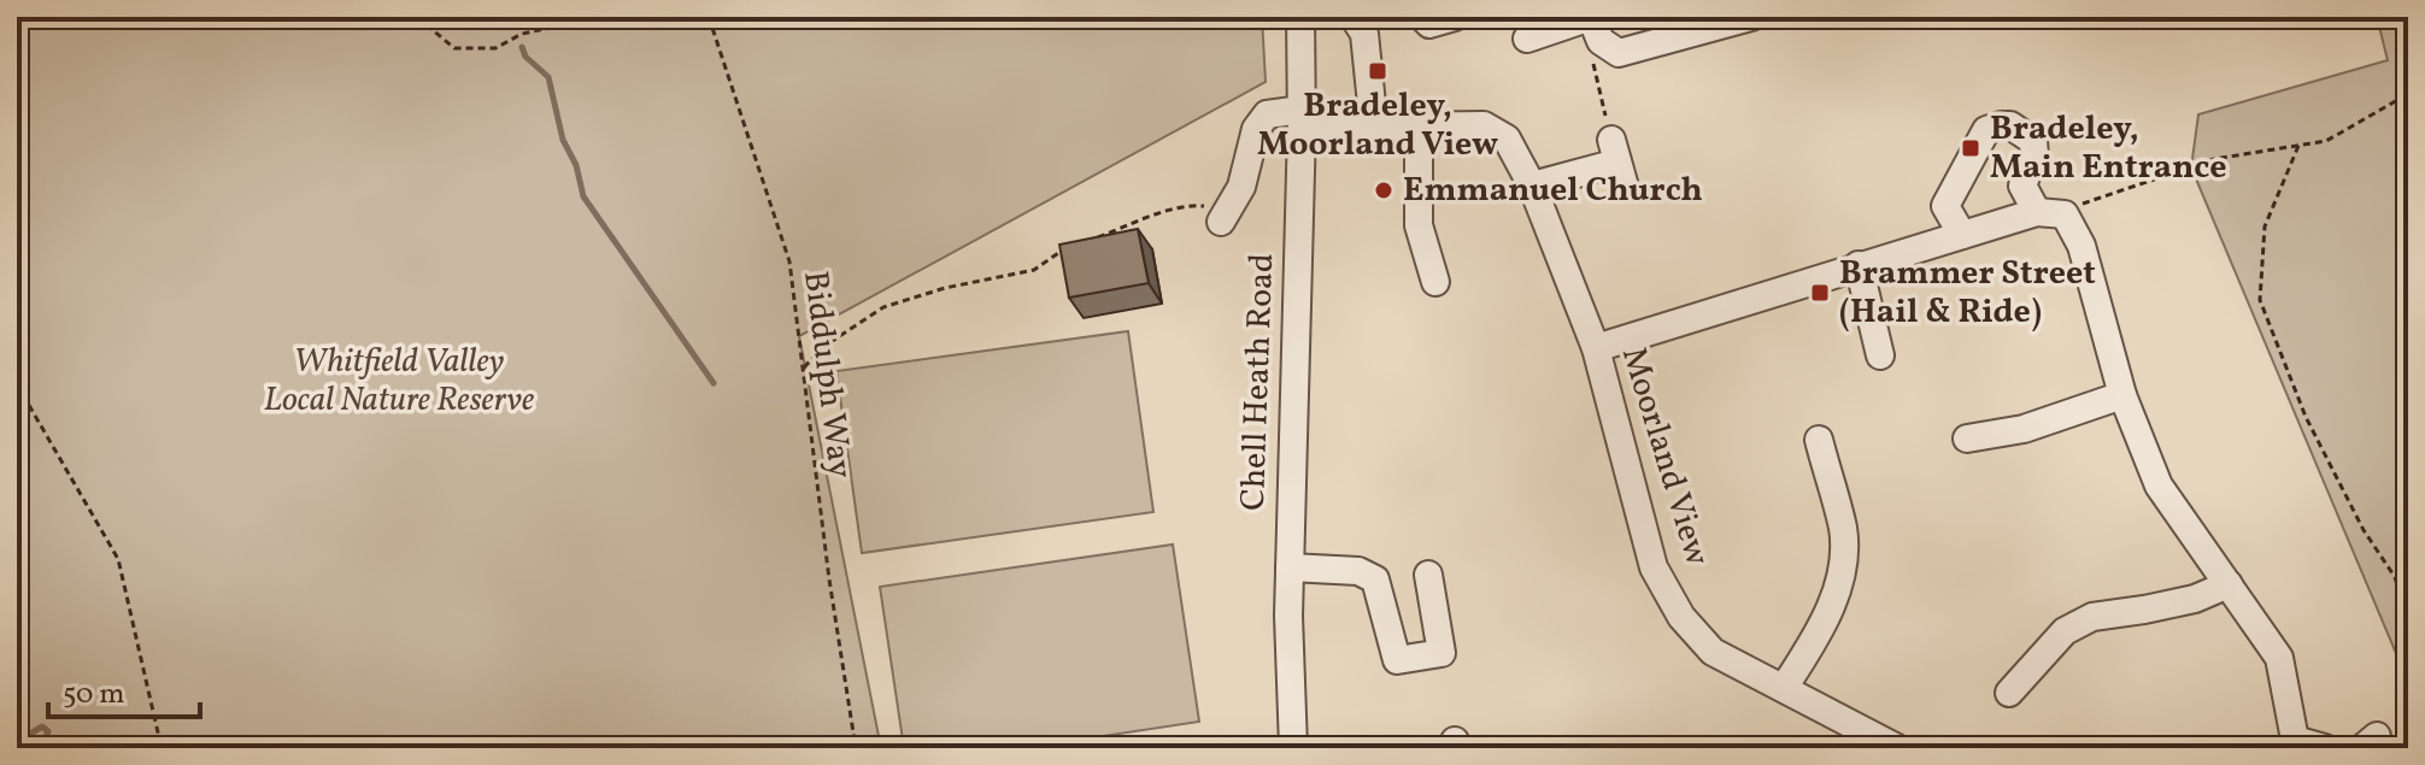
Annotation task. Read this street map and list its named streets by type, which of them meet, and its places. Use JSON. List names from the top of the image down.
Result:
{
  "streets": {
    "street": ["Chell Heath Road", "Moorland View"],
    "path": ["Biddulph Way"]
  },
  "crossings": [
    ["Chell Heath Road", "Moorland View"]
  ],
  "parks": ["Whitfield Valley Local Nature Reserve"],
  "places": {
    "transit": ["Bradeley, Moorland View", "Bradeley, Main Entrance", "Brammer Street (Hail & Ride)"],
    "other": ["Emmanuel Church"]
  },
  "scale_bar": "50 m"
}
